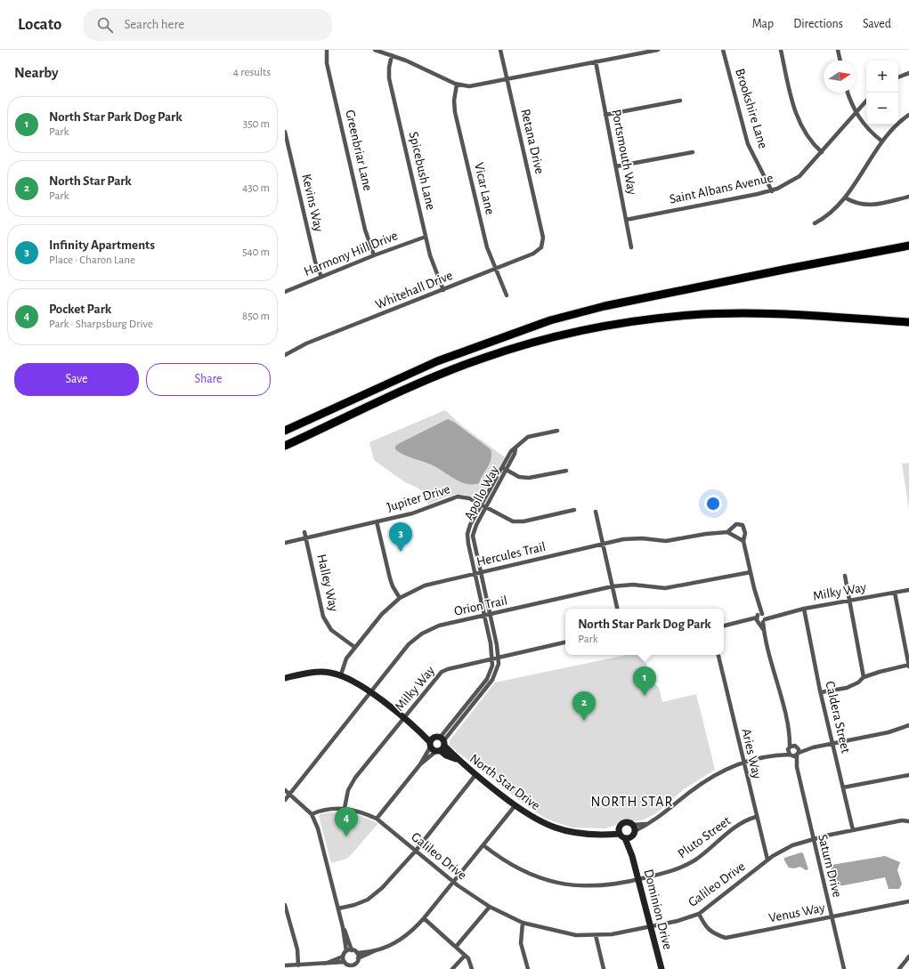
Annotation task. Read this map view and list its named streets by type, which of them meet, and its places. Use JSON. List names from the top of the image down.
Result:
{
  "streets": {
    "street": [
      "Brookshire Lane",
      "Retana Drive",
      "Greenbriar Lane",
      "Portsmouth Way",
      "Spicebush Lane",
      "Vicar Lane",
      "Saint Albans Avenue",
      "Kevins Way",
      "Harmony Hill Drive",
      "Whitehall Drive",
      "Apollo Way",
      "Jupiter Drive",
      "Hercules Trail",
      "Halley Way",
      "Milky Way",
      "Orion Trail",
      "Caldera Street",
      "Aries Way",
      "North Star Drive",
      "Pluto Street",
      "Galileo Drive",
      "Saturn Drive",
      "Dominion Drive",
      "Venus Way"
    ]
  },
  "crossings": [
    ["Brookshire Lane", "Saint Albans Avenue"],
    ["Retana Drive", "Whitehall Drive"],
    ["Greenbriar Lane", "Harmony Hill Drive"],
    ["Portsmouth Way", "Saint Albans Avenue"],
    ["Spicebush Lane", "Harmony Hill Drive"],
    ["Spicebush Lane", "Whitehall Drive"],
    ["Vicar Lane", "Whitehall Drive"],
    ["Kevins Way", "Harmony Hill Drive"],
    ["Apollo Way", "Jupiter Drive"],
    ["Apollo Way", "Hercules Trail"],
    ["Apollo Way", "Milky Way"],
    ["Apollo Way", "Orion Trail"],
    ["Apollo Way", "North Star Drive"],
    ["Apollo Way", "Galileo Drive"],
    ["Jupiter Drive", "Halley Way"],
    ["Hercules Trail", "Halley Way"],
    ["Hercules Trail", "North Star Drive"],
    ["Milky Way", "Caldera Street"],
    ["Milky Way", "North Star Drive"],
    ["Milky Way", "Galileo Drive"],
    ["Orion Trail", "North Star Drive"],
    ["Caldera Street", "Galileo Drive"],
    ["Aries Way", "North Star Drive"],
    ["Aries Way", "Pluto Street"],
    ["Aries Way", "Galileo Drive"],
    ["North Star Drive", "Saturn Drive"],
    ["North Star Drive", "Dominion Drive"],
    ["Pluto Street", "Dominion Drive"],
    ["Galileo Drive", "Saturn Drive"],
    ["Galileo Drive", "Dominion Drive"],
    ["Galileo Drive", "Venus Way"],
    ["Saturn Drive", "Venus Way"]
  ],
  "districts": ["NORTH STAR"],
  "north": "right",
  "page": {
    "header": "Locato",
    "search": "Search here",
    "nav": ["Map", "Directions", "Saved"],
    "heading": ["Nearby", "4 results"],
    "map_buttons": ["+", "−"],
    "list": [
      {
        "mark": "1",
        "name": "North Star Park Dog Park",
        "note": "Park",
        "value": "350 m"
      },
      {
        "mark": "2",
        "name": "North Star Park",
        "note": "Park",
        "value": "430 m"
      },
      {
        "mark": "3",
        "name": "Infinity Apartments",
        "note": "Place · Charon Lane",
        "value": "540 m"
      },
      {
        "mark": "4",
        "name": "Pocket Park",
        "note": "Park · Sharpsburg Drive",
        "value": "850 m"
      }
    ],
    "buttons": ["Save", "Share"],
    "pins": [
      "3",
      "1",
      "2",
      "4"
    ],
    "popup": ["North Star Park Dog Park", "Park"]
  }
}
